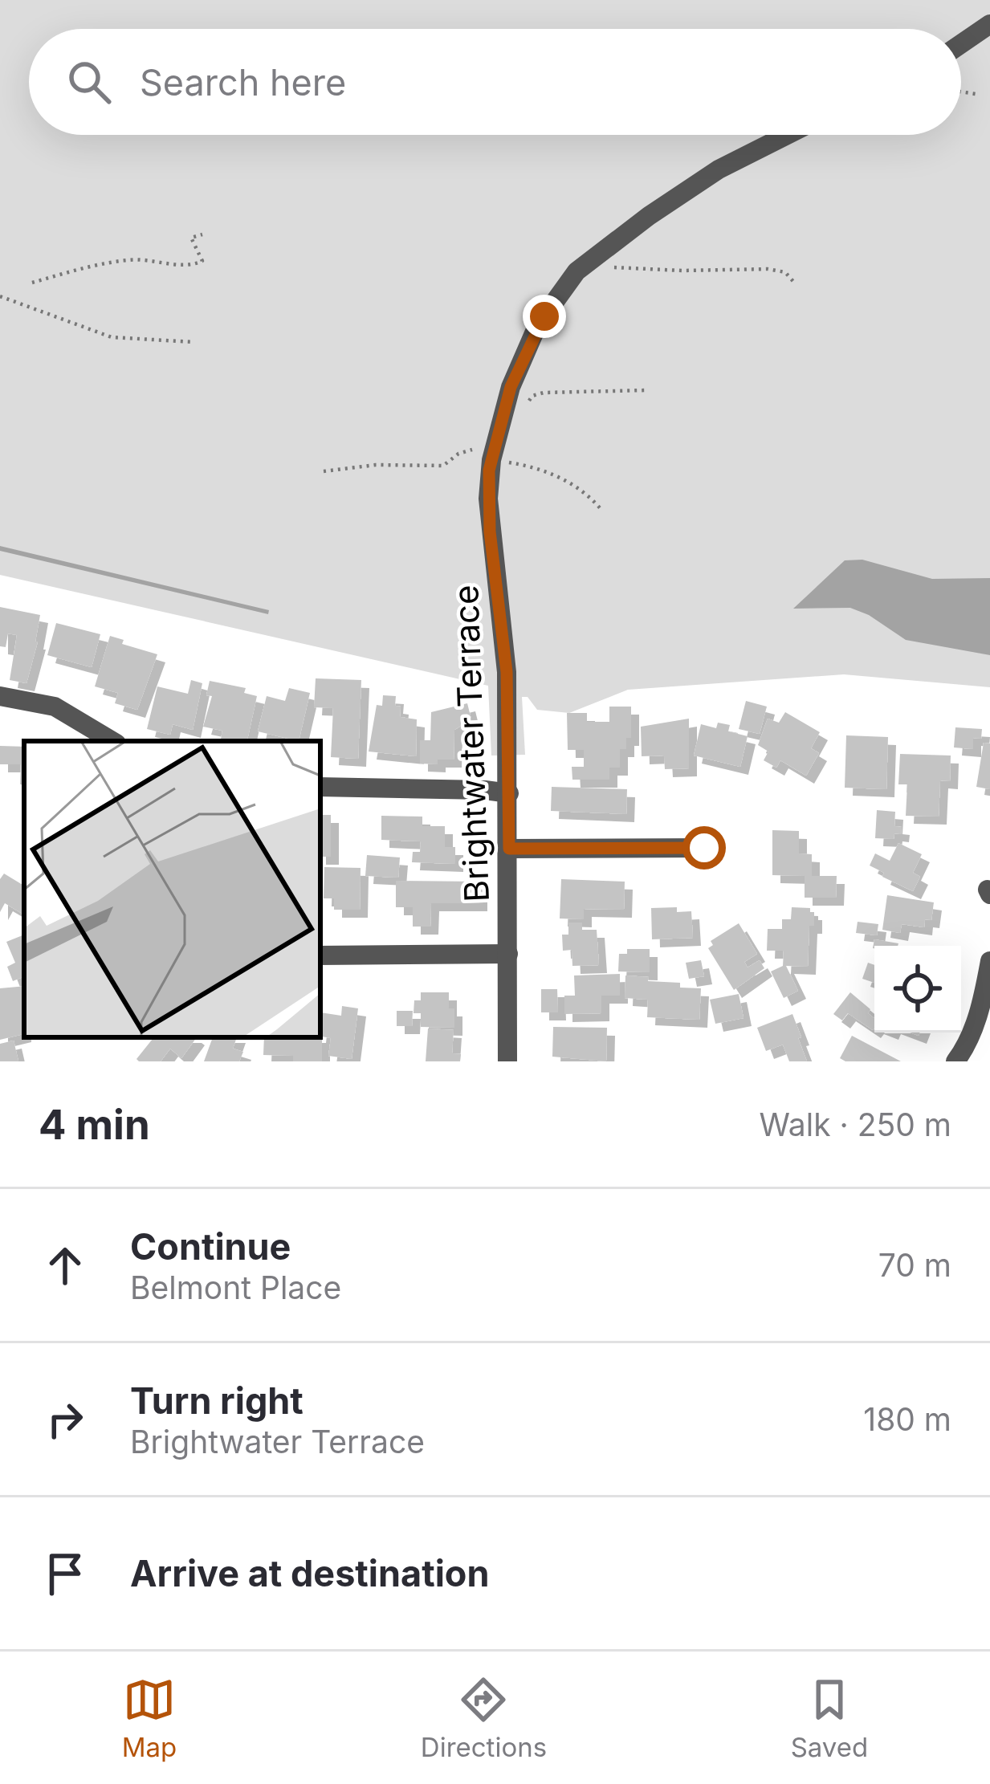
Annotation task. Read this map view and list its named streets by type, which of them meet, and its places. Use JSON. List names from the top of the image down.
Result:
{
  "streets": {
    "street": ["Brightwater Terrace"]
  },
  "page": {
    "search": "Search here",
    "heading": ["4 min", "Walk · 250 m"],
    "list": [
      ["Continue", "Belmont Place", "70 m"],
      ["Turn right", "Brightwater Terrace", "180 m"],
      "Arrive at destination"
    ],
    "nav": ["Map", "Directions", "Saved"]
  }
}
